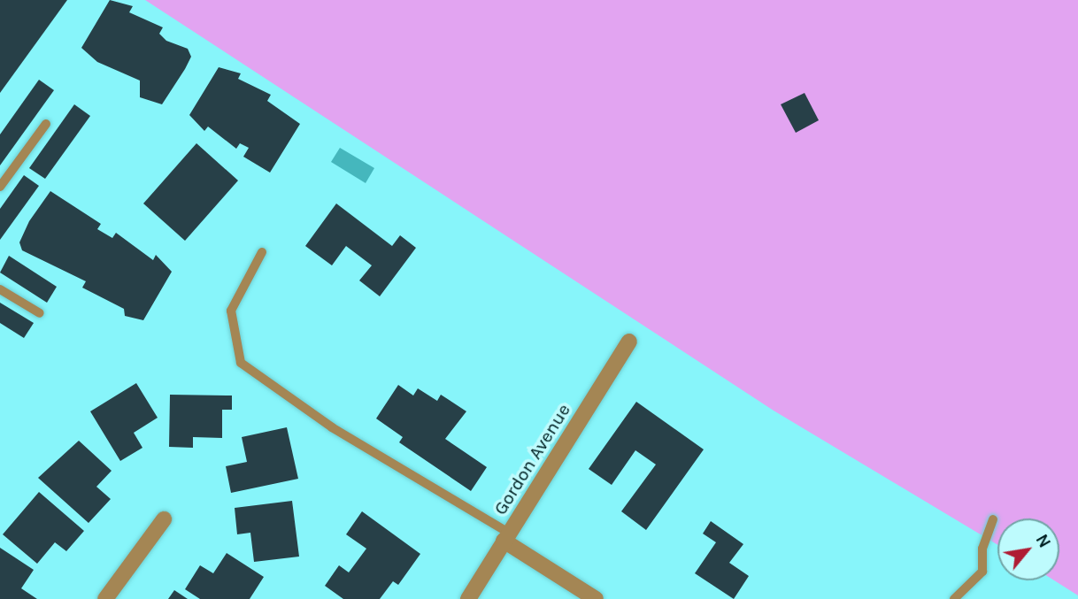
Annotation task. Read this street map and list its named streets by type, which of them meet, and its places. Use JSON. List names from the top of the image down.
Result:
{
  "streets": {
    "street": ["Gordon Avenue"]
  },
  "north": "top right"
}
